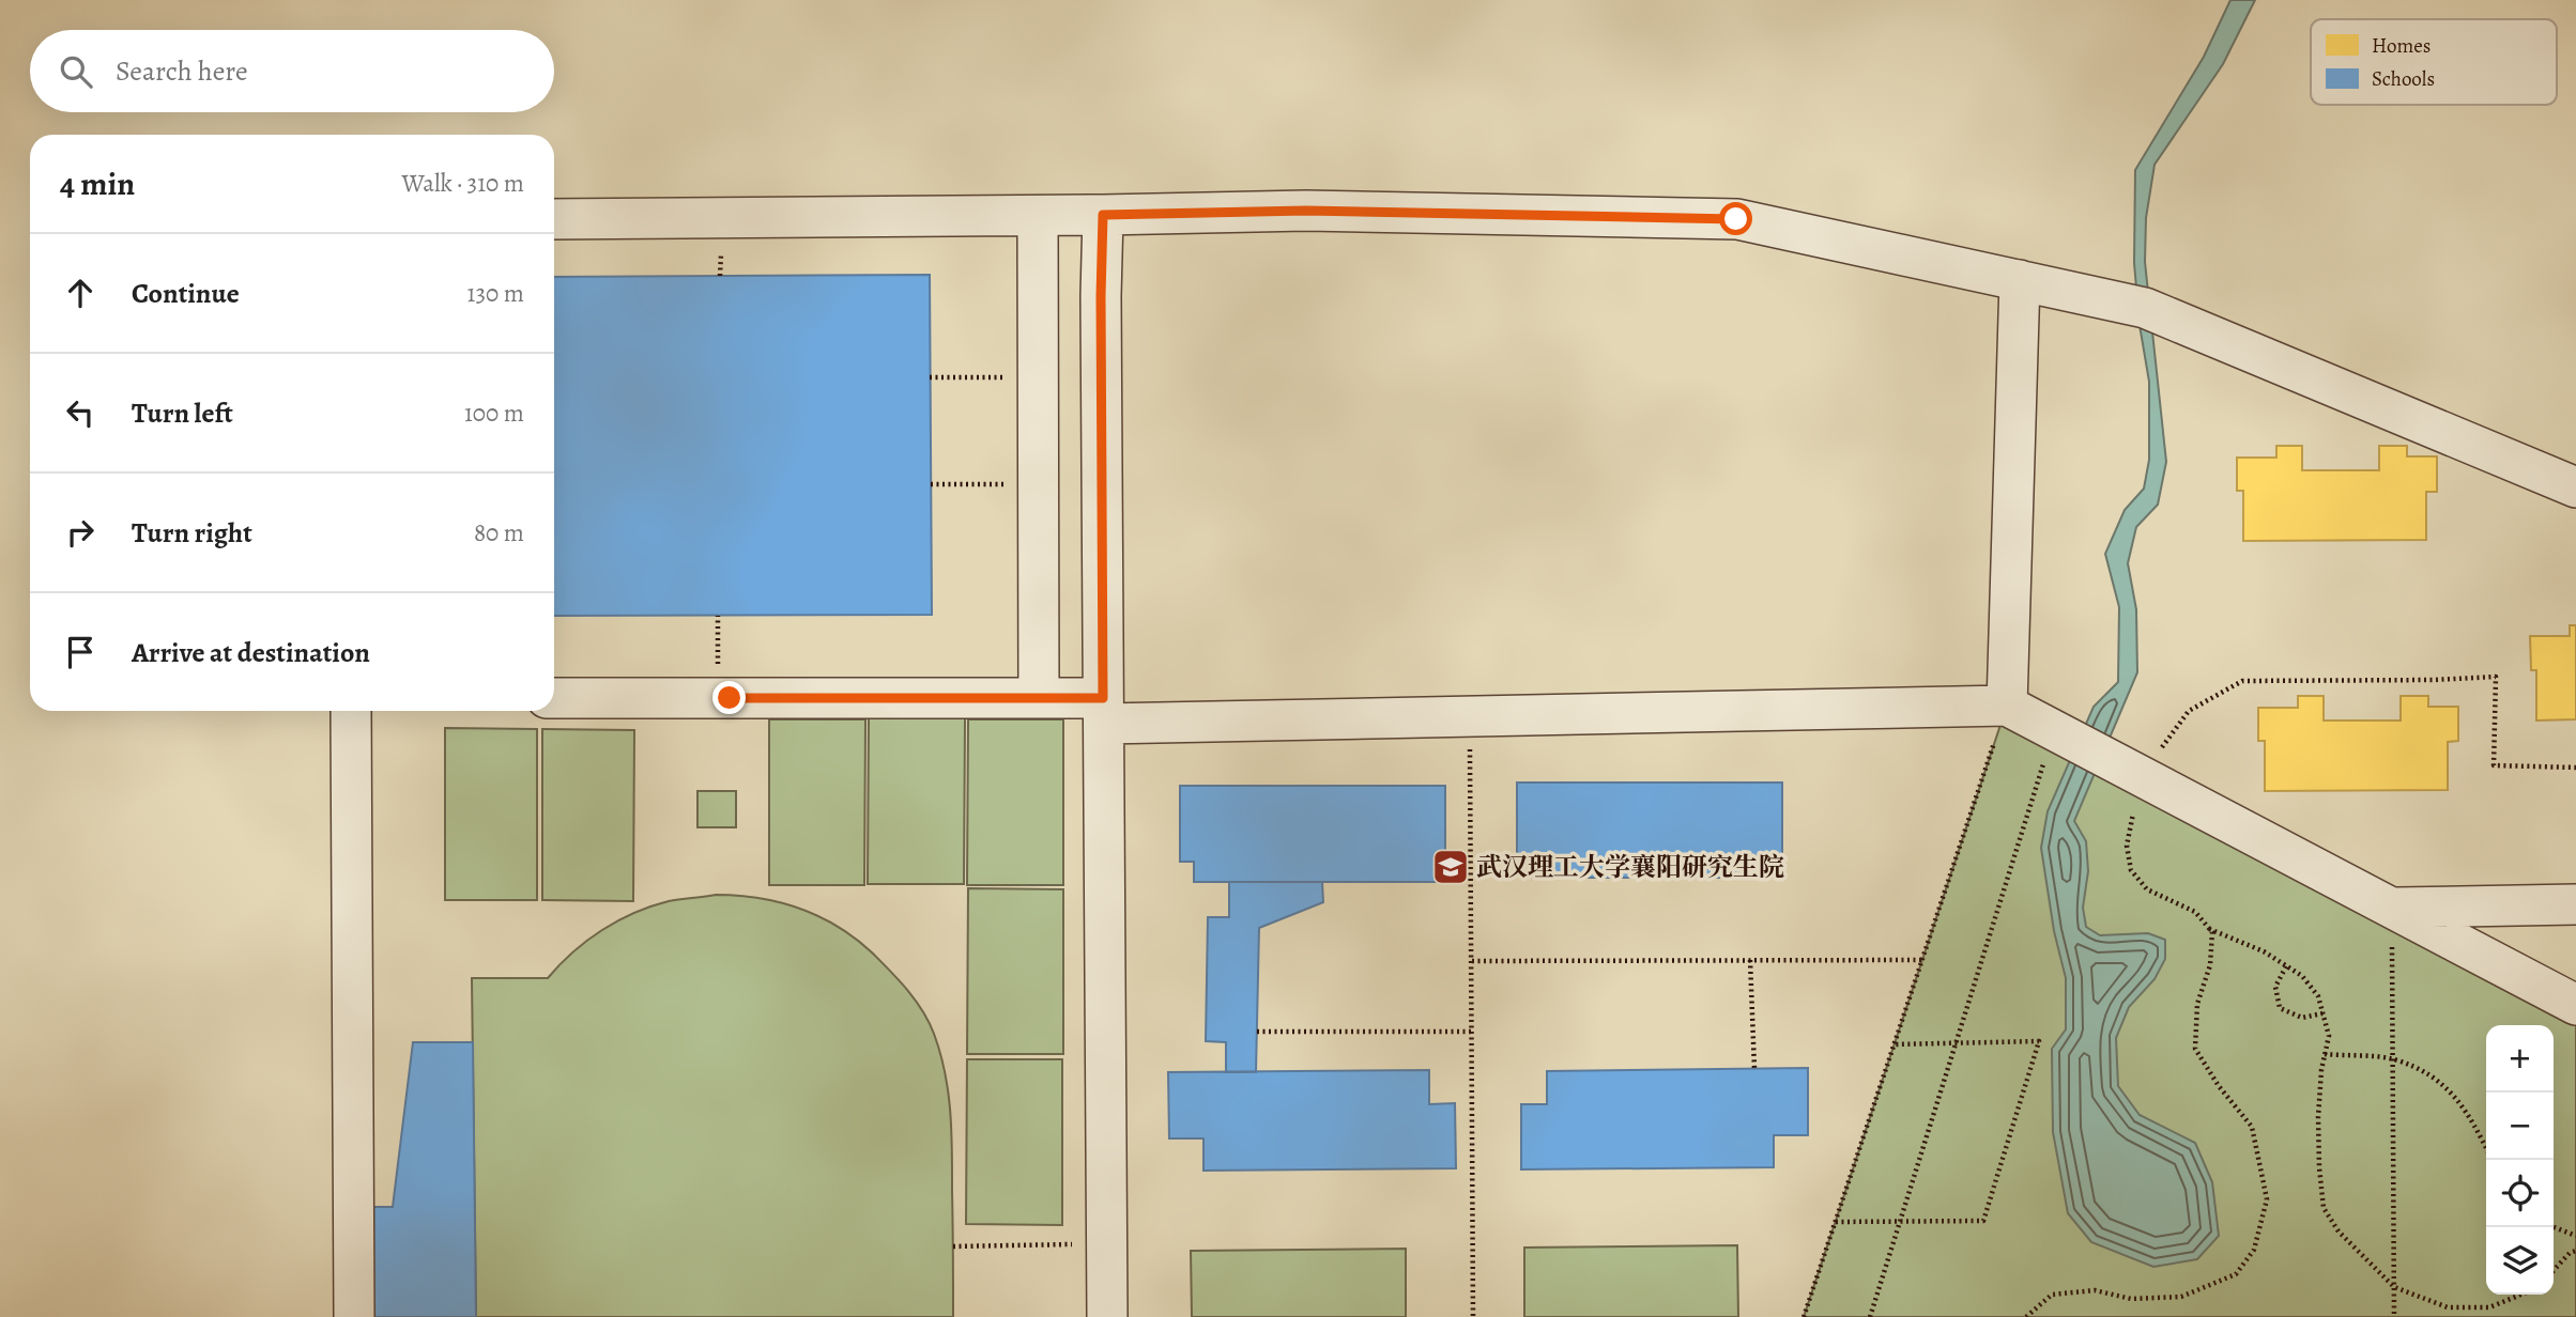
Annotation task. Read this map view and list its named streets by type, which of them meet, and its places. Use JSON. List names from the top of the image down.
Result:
{
  "places": {
    "school or university": ["武汉理工大学襄阳研究生院"]
  },
  "legend": ["Homes", "Schools"],
  "page": {
    "search": "Search here",
    "heading": ["4 min", "Walk · 310 m"],
    "list": [
      ["Continue", "130 m"],
      ["Turn left", "100 m"],
      ["Turn right", "80 m"],
      "Arrive at destination"
    ],
    "map_buttons": ["+", "−"]
  }
}
